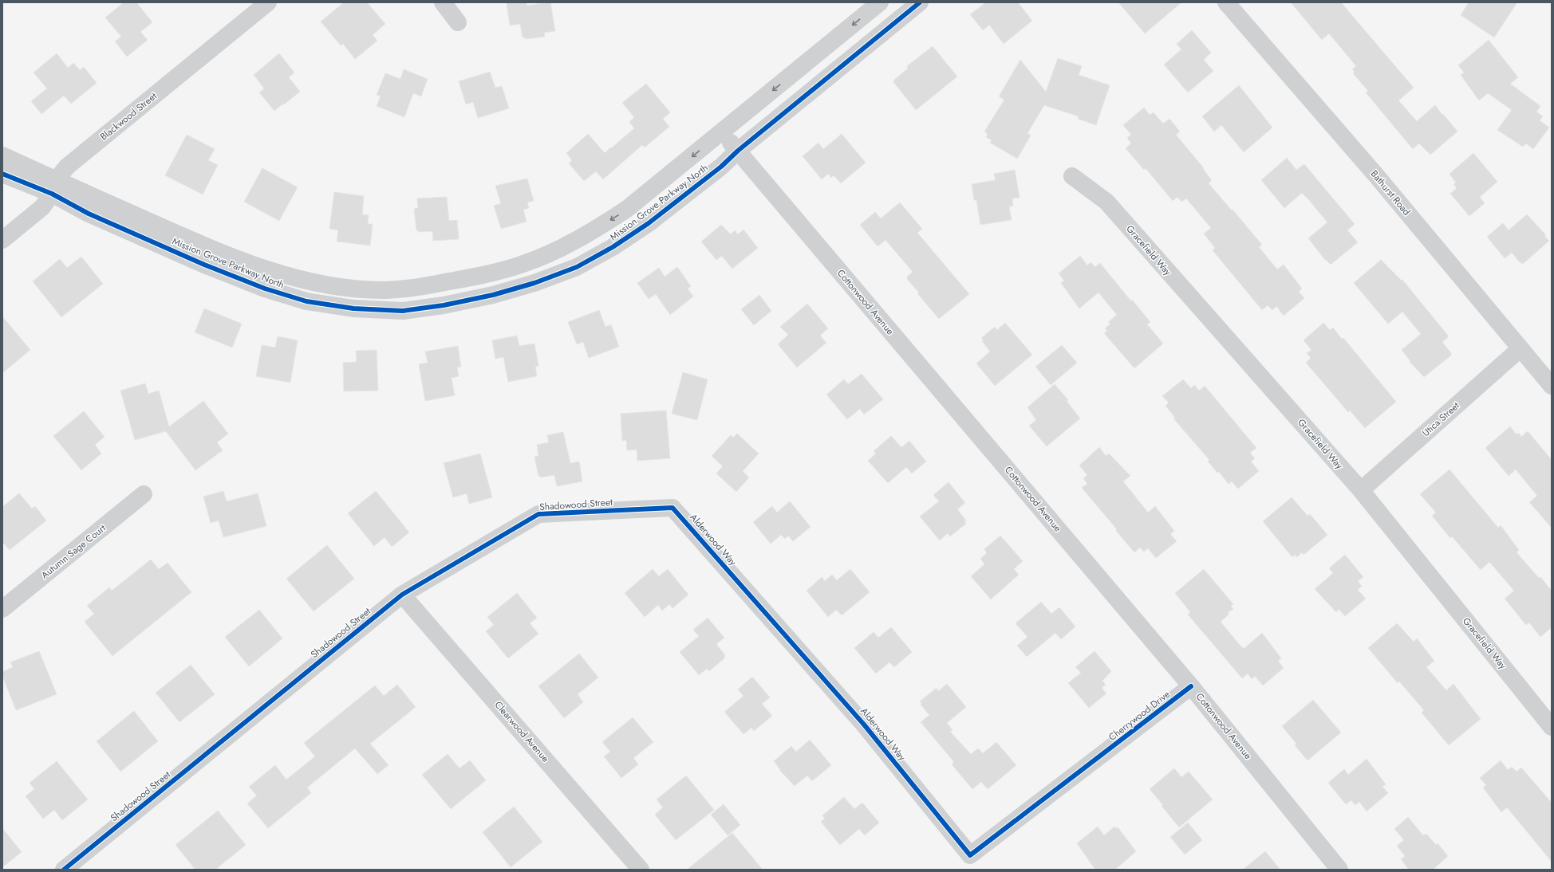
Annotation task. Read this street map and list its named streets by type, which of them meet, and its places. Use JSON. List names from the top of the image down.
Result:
{
  "streets": {
    "street": [
      "Blackwood Street",
      "Bathurst Road",
      "Mission Grove Parkway North",
      "Gracefield Way",
      "Cottonwood Avenue",
      "Utica Street",
      "Shadowood Street",
      "Alderwood Way",
      "Autumn Sage Court",
      "Cherrywood Drive",
      "Clearwood Avenue"
    ]
  },
  "crossings": [
    ["Blackwood Street", "Mission Grove Parkway North"],
    ["Bathurst Road", "Utica Street"],
    ["Mission Grove Parkway North", "Cottonwood Avenue"],
    ["Gracefield Way", "Utica Street"],
    ["Cottonwood Avenue", "Cherrywood Drive"],
    ["Shadowood Street", "Alderwood Way"],
    ["Shadowood Street", "Clearwood Avenue"],
    ["Alderwood Way", "Cherrywood Drive"]
  ],
  "one_way": ["Mission Grove Parkway North"]
}
